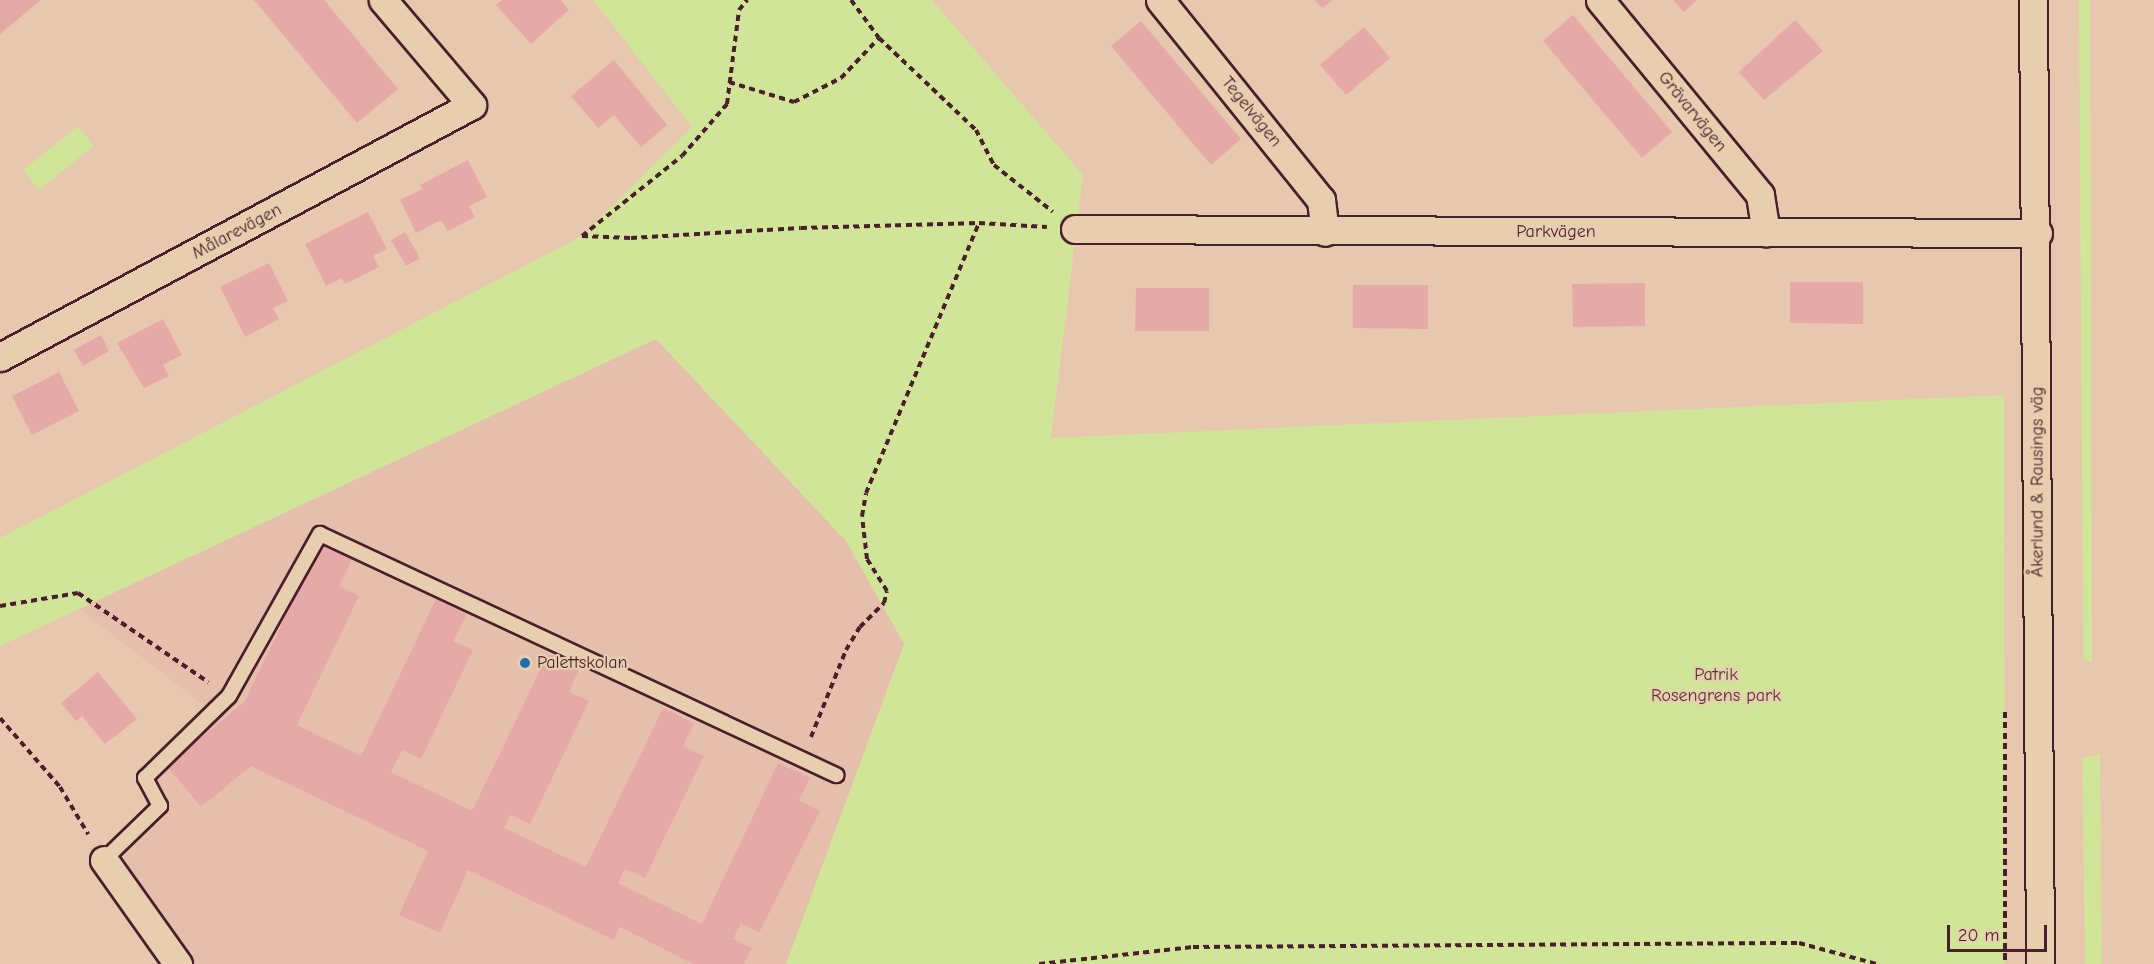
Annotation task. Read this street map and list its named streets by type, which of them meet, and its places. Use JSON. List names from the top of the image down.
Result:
{
  "streets": {
    "street": [
      "Tegelvägen",
      "Grävarvägen",
      "Målarevägen",
      "Parkvägen",
      "Åkerlund & Rausings väg"
    ]
  },
  "crossings": [
    ["Tegelvägen", "Parkvägen"],
    ["Grävarvägen", "Parkvägen"],
    ["Parkvägen", "Åkerlund & Rausings väg"]
  ],
  "parks": ["Patrik Rosengrens park"],
  "places": ["Palettskolan"],
  "scale_bar": "20 m"
}
